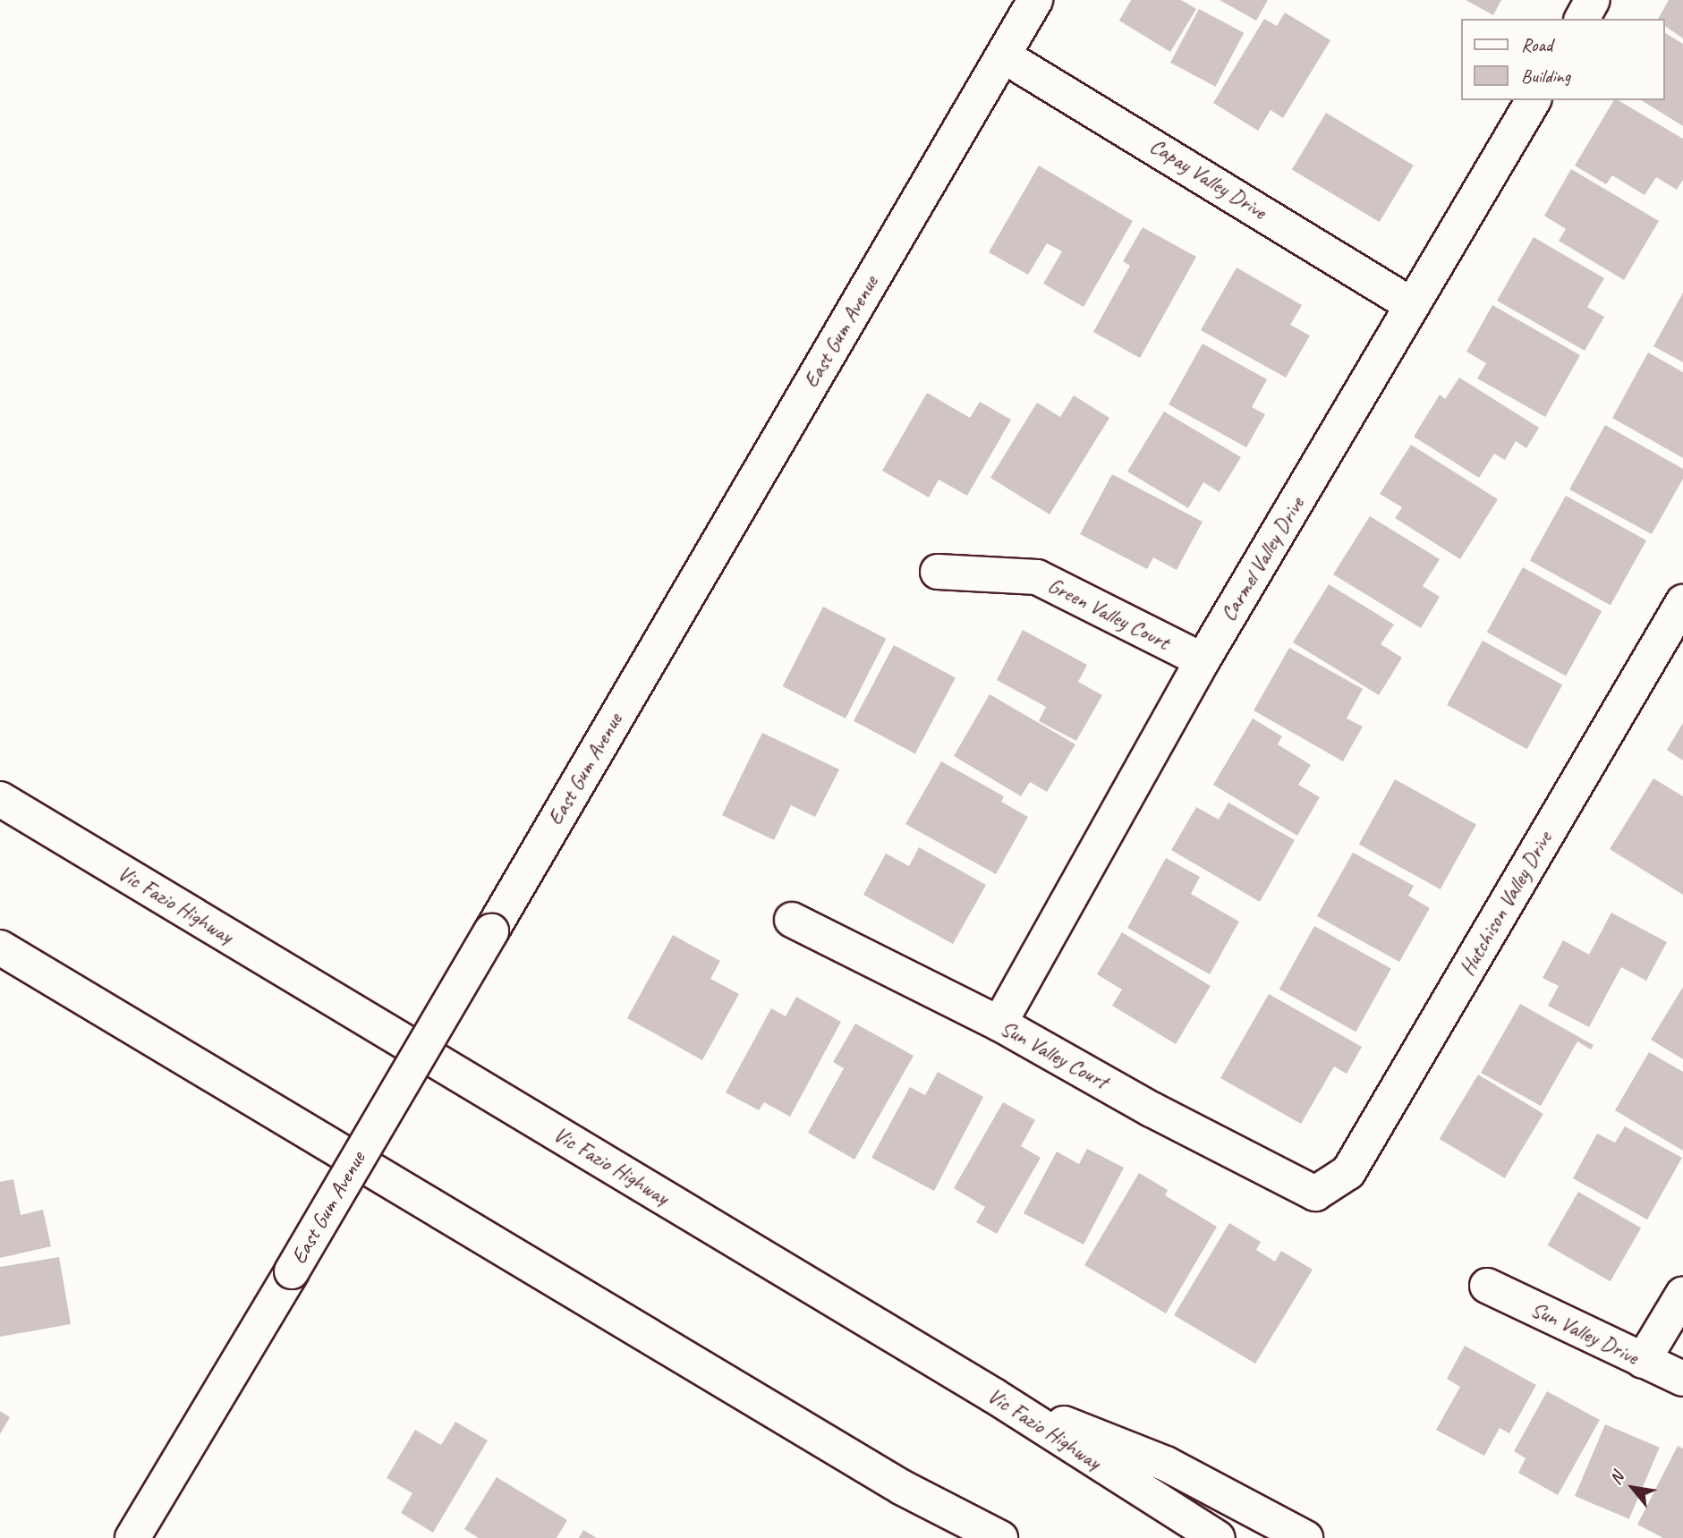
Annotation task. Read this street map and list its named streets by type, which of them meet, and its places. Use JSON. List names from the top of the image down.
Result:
{
  "streets": {
    "main road": [
      "Capay Valley Drive",
      "East Gum Avenue",
      "Carmel Valley Drive",
      "Green Valley Court",
      "Hutchison Valley Drive",
      "Vic Fazio Highway",
      "Sun Valley Court",
      "Sun Valley Drive"
    ]
  },
  "crossings": [
    ["Capay Valley Drive", "East Gum Avenue"],
    ["Capay Valley Drive", "Carmel Valley Drive"],
    ["Carmel Valley Drive", "Green Valley Court"],
    ["Carmel Valley Drive", "Sun Valley Court"],
    ["Hutchison Valley Drive", "Sun Valley Court"]
  ],
  "legend": ["Road", "Building"],
  "north": "top left"
}
